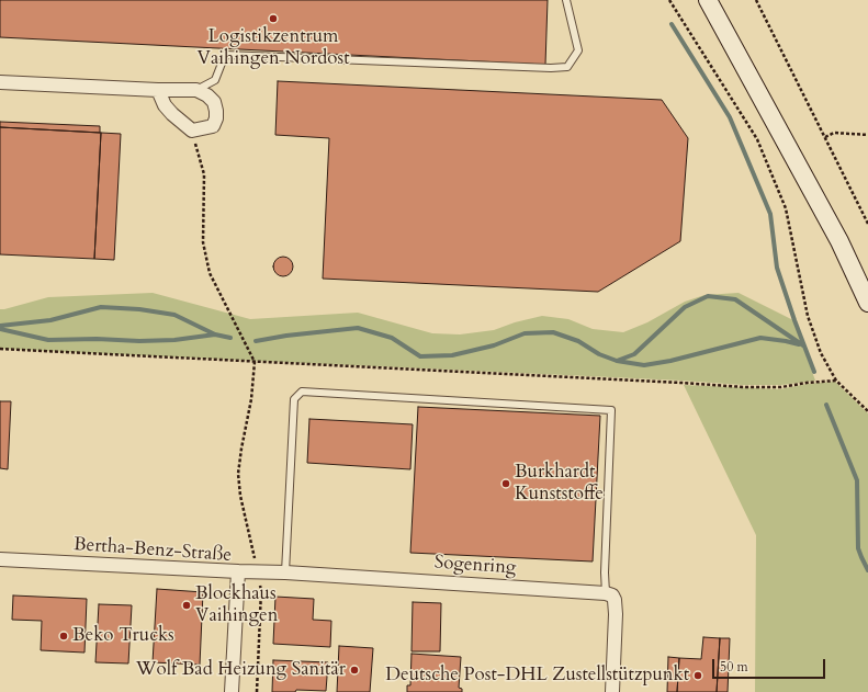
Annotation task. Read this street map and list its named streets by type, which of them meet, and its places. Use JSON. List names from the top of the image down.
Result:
{
  "streets": {
    "street": ["Bertha-Benz-Straße", "Sogenring"]
  },
  "crossings": [
    ["Bertha-Benz-Straße", "Sogenring"]
  ],
  "places": [
    "Logistikzentrum Vaihingen Nordost",
    "Burkhardt Kunststoffe",
    "Blockhaus Vaihingen",
    "Beko Trucks",
    "Wolf Bad Heizung Sanitär",
    "Deutsche Post-DHL Zustellstützpunkt"
  ],
  "scale_bar": "50 m"
}
